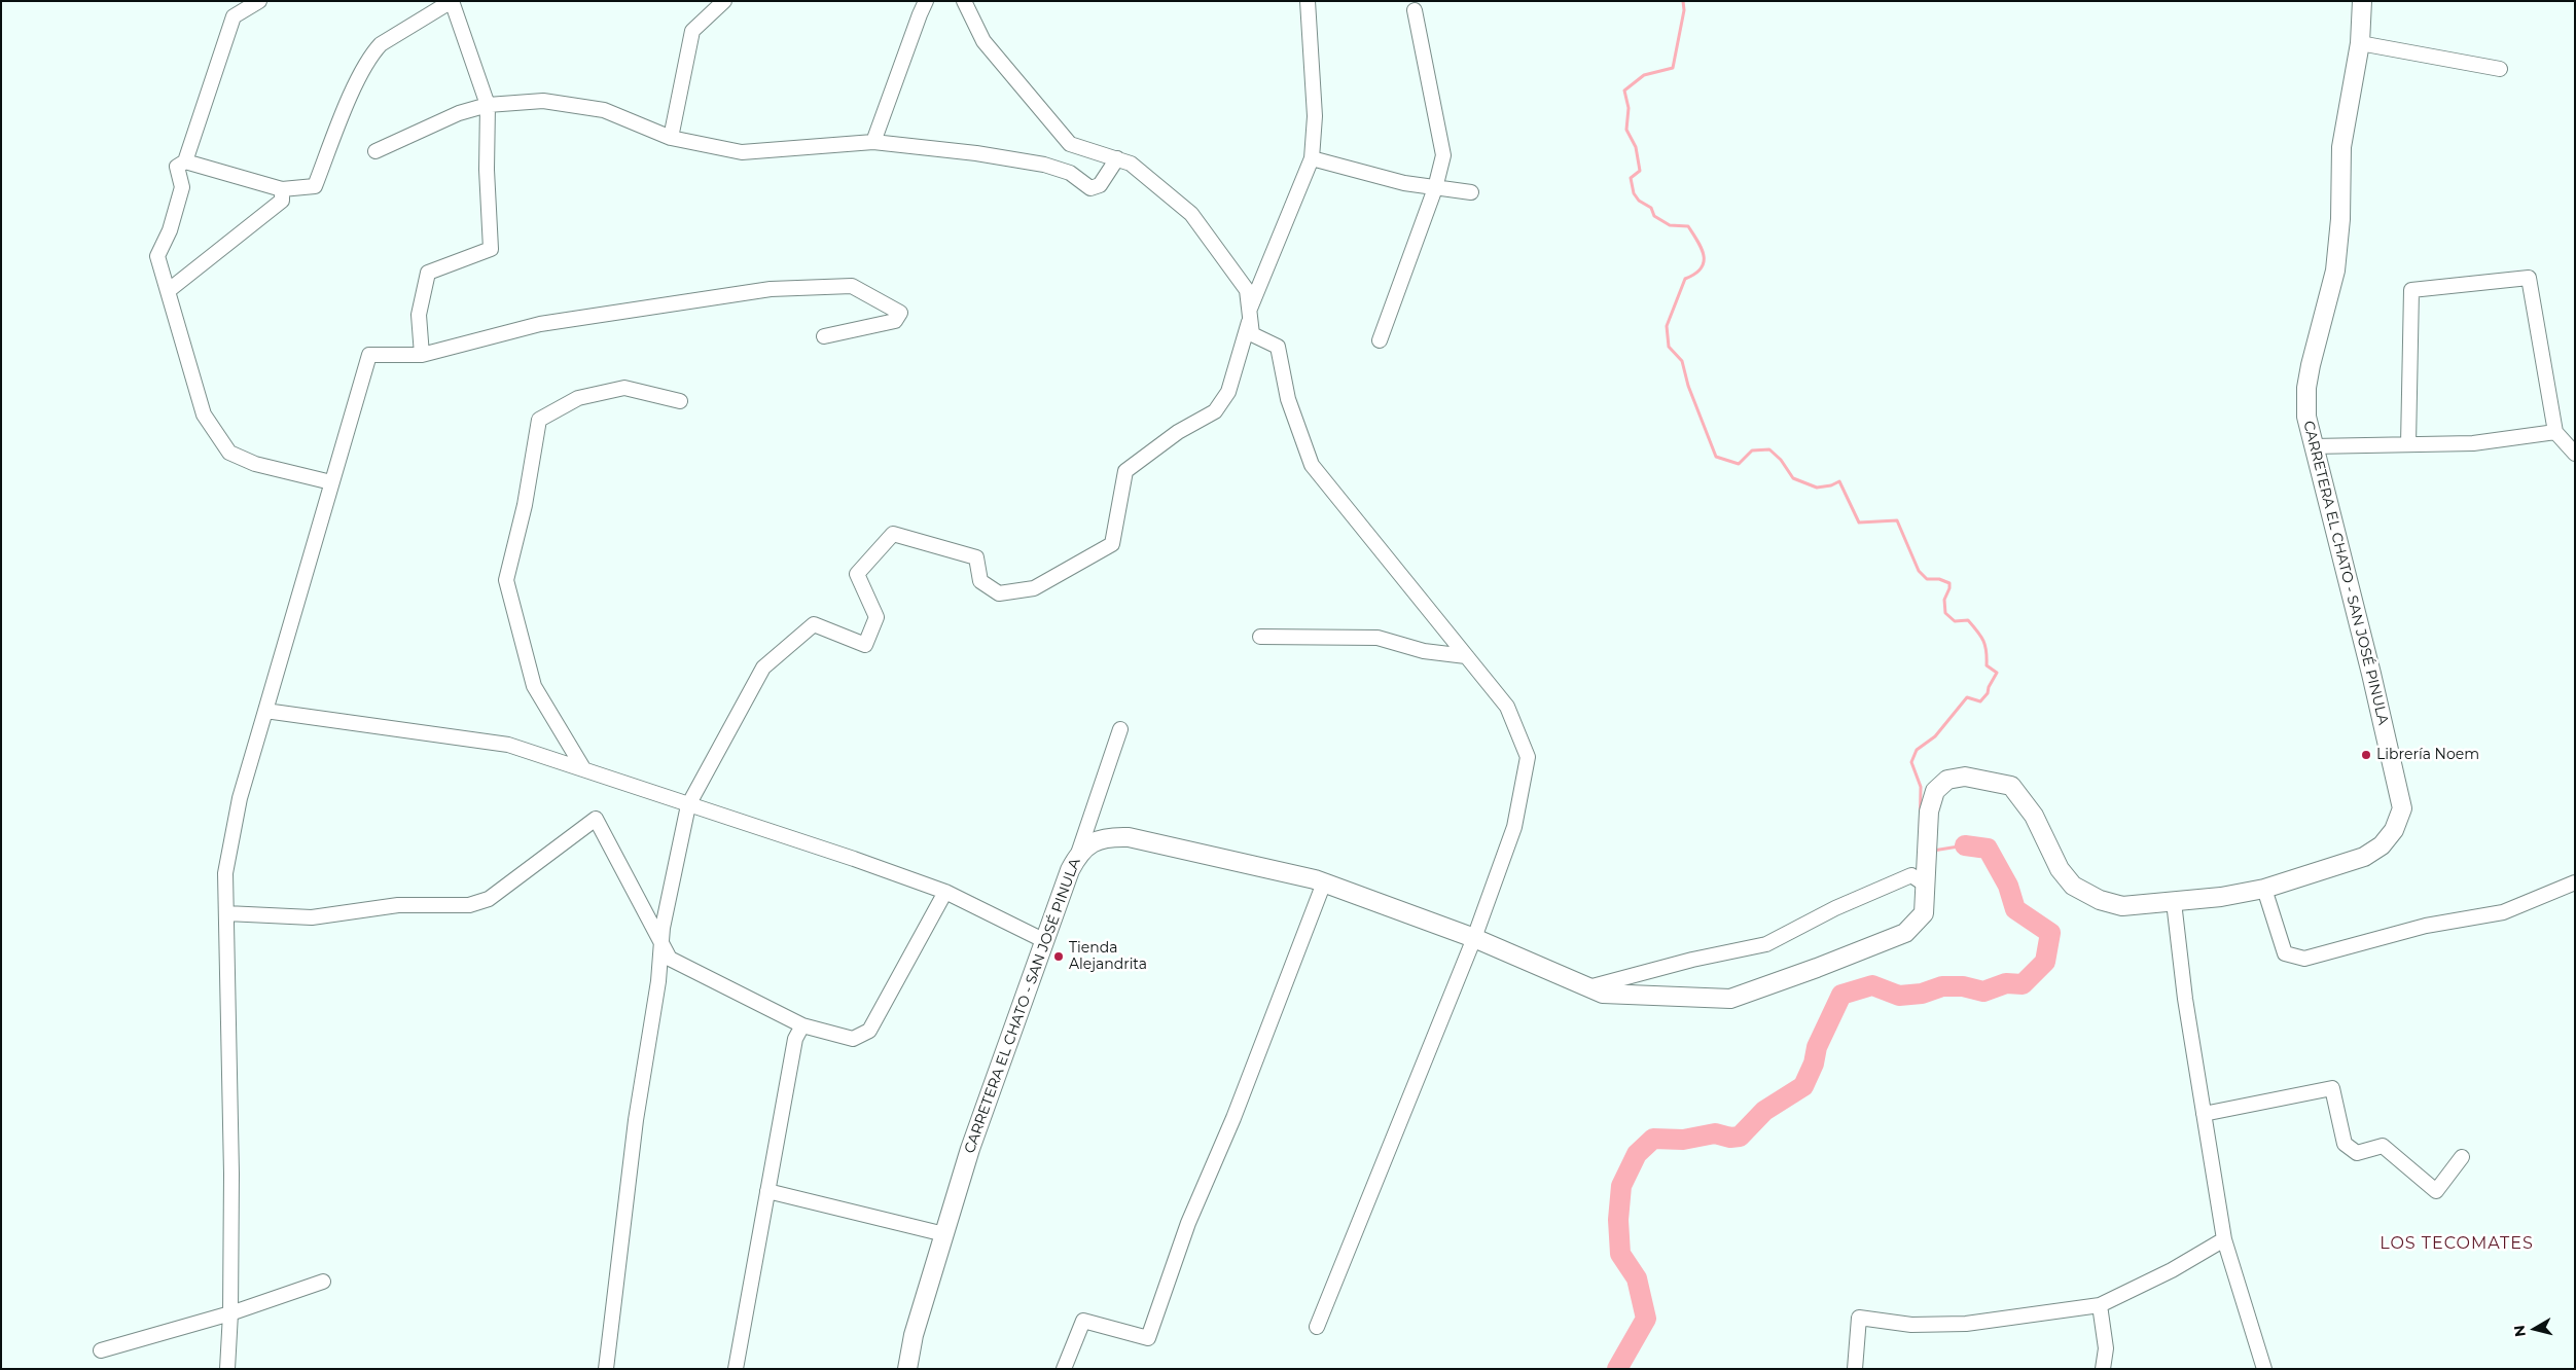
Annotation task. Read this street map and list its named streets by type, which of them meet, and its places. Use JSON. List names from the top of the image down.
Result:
{
  "streets": {
    "main road": ["CARRETERA EL CHATO - SAN JOSÉ PINULA"]
  },
  "districts": ["LOS TECOMATES"],
  "places": ["Librería Noem", "Tienda Alejandrita"],
  "north": "left"
}
